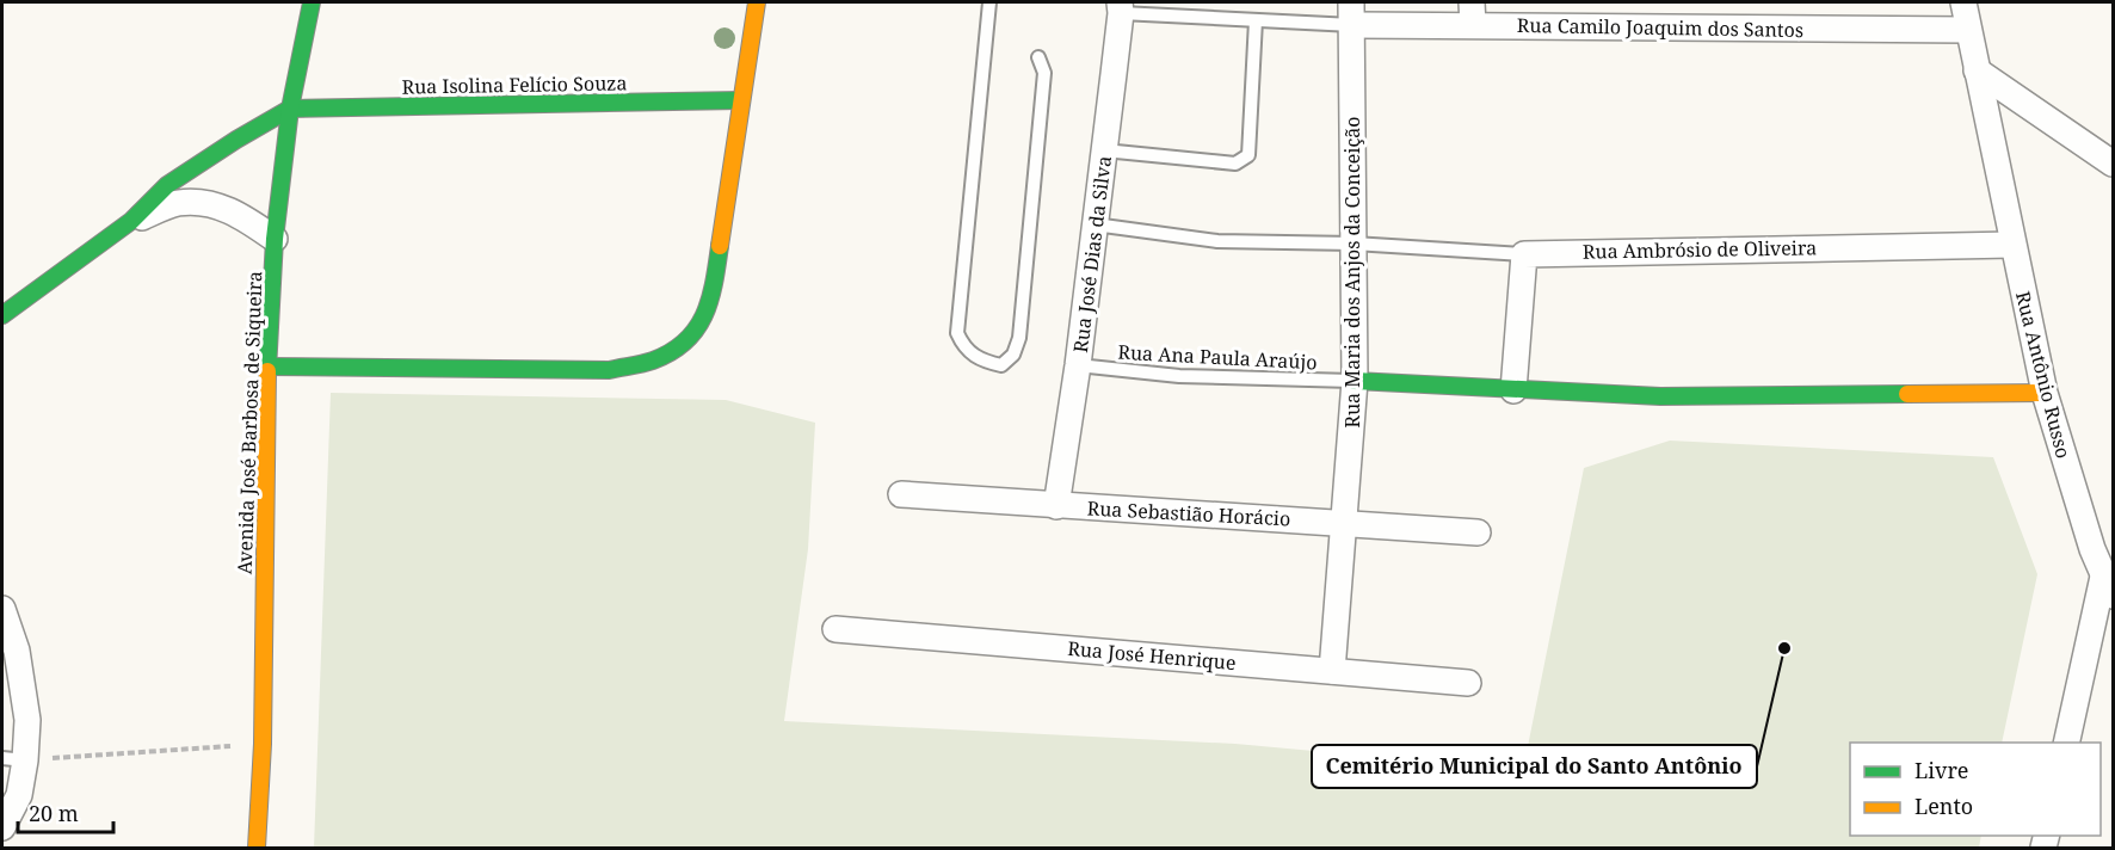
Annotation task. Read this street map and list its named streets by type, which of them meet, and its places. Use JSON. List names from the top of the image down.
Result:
{
  "streets": {
    "street": [
      "Rua Camilo Joaquim dos Santos",
      "Rua Isolina Felício Souza",
      "Rua Ambrósio de Oliveira",
      "Rua José Dias da Silva",
      "Rua Maria dos Anjos da Conceição",
      "Rua Antônio Russo",
      "Avenida José Barbosa de Siqueira",
      "Rua Sebastião Horácio",
      "Rua José Henrique"
    ],
    "lane": ["Rua Ana Paula Araújo"]
  },
  "crossings": [
    ["Rua Camilo Joaquim dos Santos", "Rua Maria dos Anjos da Conceição"],
    ["Rua Camilo Joaquim dos Santos", "Rua Antônio Russo"],
    ["Rua Isolina Felício Souza", "Avenida José Barbosa de Siqueira"],
    ["Rua Ambrósio de Oliveira", "Rua Antônio Russo"],
    ["Rua José Dias da Silva", "Rua Ana Paula Araújo"],
    ["Rua José Dias da Silva", "Rua Sebastião Horácio"],
    ["Rua Maria dos Anjos da Conceição", "Rua Ana Paula Araújo"],
    ["Rua Maria dos Anjos da Conceição", "Rua Sebastião Horácio"],
    ["Rua Maria dos Anjos da Conceição", "Rua José Henrique"]
  ],
  "places": ["Cemitério Municipal do Santo Antônio"],
  "legend": ["Livre", "Lento"],
  "scale_bar": "20 m"
}
